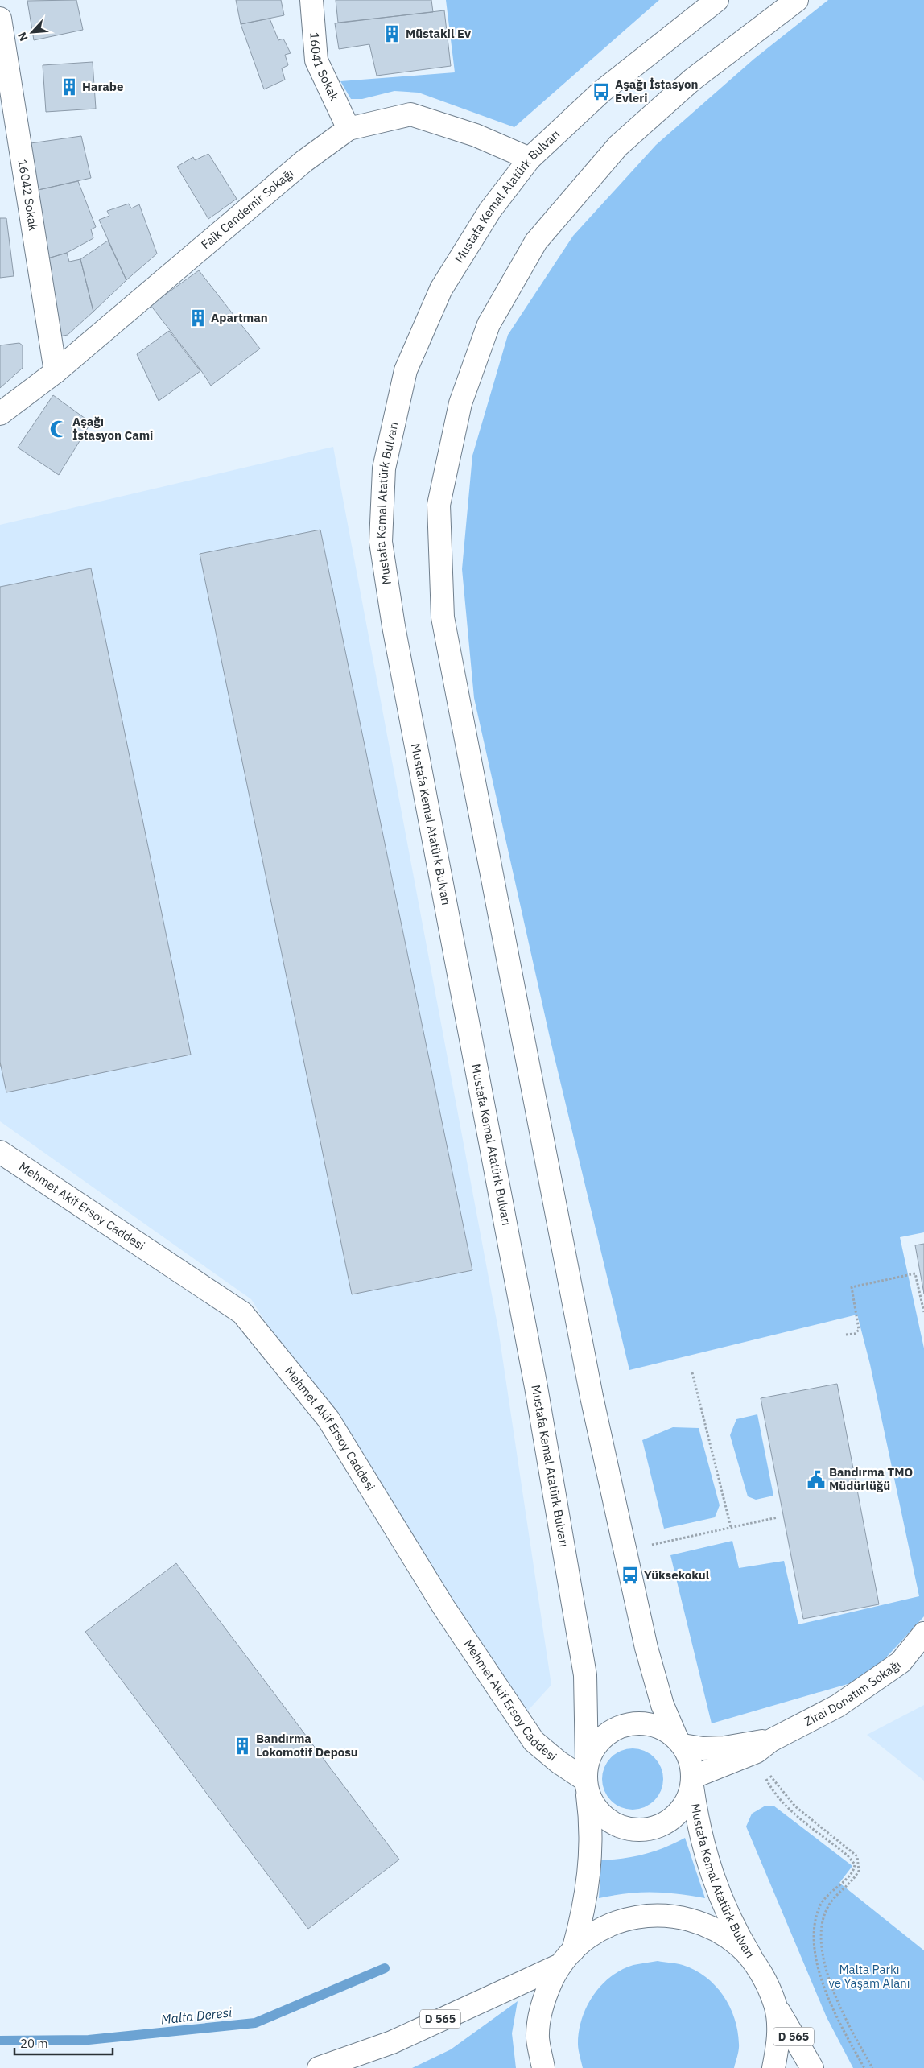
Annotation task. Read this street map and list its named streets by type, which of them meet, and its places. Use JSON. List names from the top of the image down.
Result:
{
  "streets": {
    "main road": [
      "16041 Sokak",
      "16042 Sokak",
      "Mustafa Kemal Atatürk Bulvarı",
      "Faik Candemir Sokağı",
      "Mehmet Akif Ersoy Caddesi",
      "Zirai Donatım Sokağı",
      "D 565"
    ]
  },
  "crossings": [
    ["16041 Sokak", "Faik Candemir Sokağı"],
    ["16042 Sokak", "Faik Candemir Sokağı"],
    ["Mustafa Kemal Atatürk Bulvarı", "Faik Candemir Sokağı"],
    ["Mustafa Kemal Atatürk Bulvarı", "Mehmet Akif Ersoy Caddesi"],
    ["Mustafa Kemal Atatürk Bulvarı", "Zirai Donatım Sokağı"],
    ["Mustafa Kemal Atatürk Bulvarı", "D 565"],
    ["Mehmet Akif Ersoy Caddesi", "Zirai Donatım Sokağı"]
  ],
  "water": ["Malta Deresi"],
  "parks": ["Malta Parkı ve Yaşam Alanı"],
  "places": {
    "building": [
      "Müstakil Ev",
      "Harabe",
      "Apartman",
      "Bandırma Lokomotif Deposu"
    ],
    "bus stop": ["Aşağı İstasyon Evleri", "Yüksekokul"],
    "mosque": ["Aşağı İstasyon Cami"],
    "public building": ["Bandırma TMO Müdürlüğü"]
  },
  "scale_bar": "20 m",
  "north": "bottom left"
}
